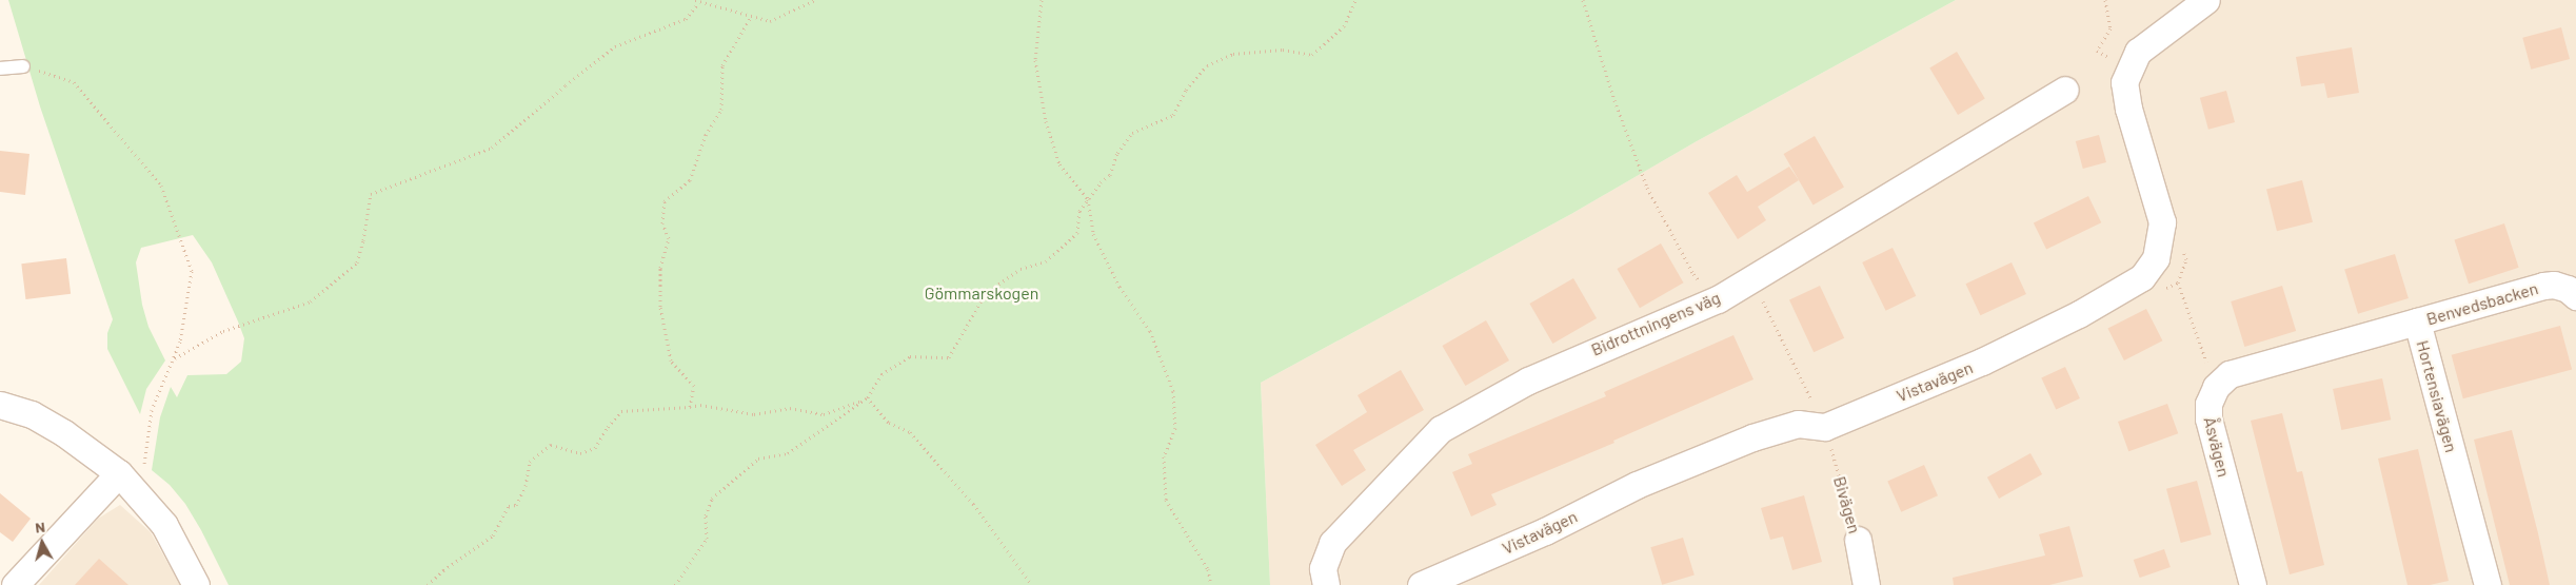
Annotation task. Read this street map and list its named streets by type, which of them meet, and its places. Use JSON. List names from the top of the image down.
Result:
{
  "streets": {
    "street": [
      "Benvedsbacken",
      "Bidrottningens väg",
      "Vistavägen",
      "Hortensiavägen",
      "Åsvägen",
      "Bivägen"
    ]
  },
  "crossings": [
    ["Benvedsbacken", "Hortensiavägen"],
    ["Bidrottningens väg", "Bivägen"],
    ["Vistavägen", "Bivägen"],
    ["Hortensiavägen", "Åsvägen"]
  ],
  "parks": ["Gömmarskogen"],
  "north": "top"
}
